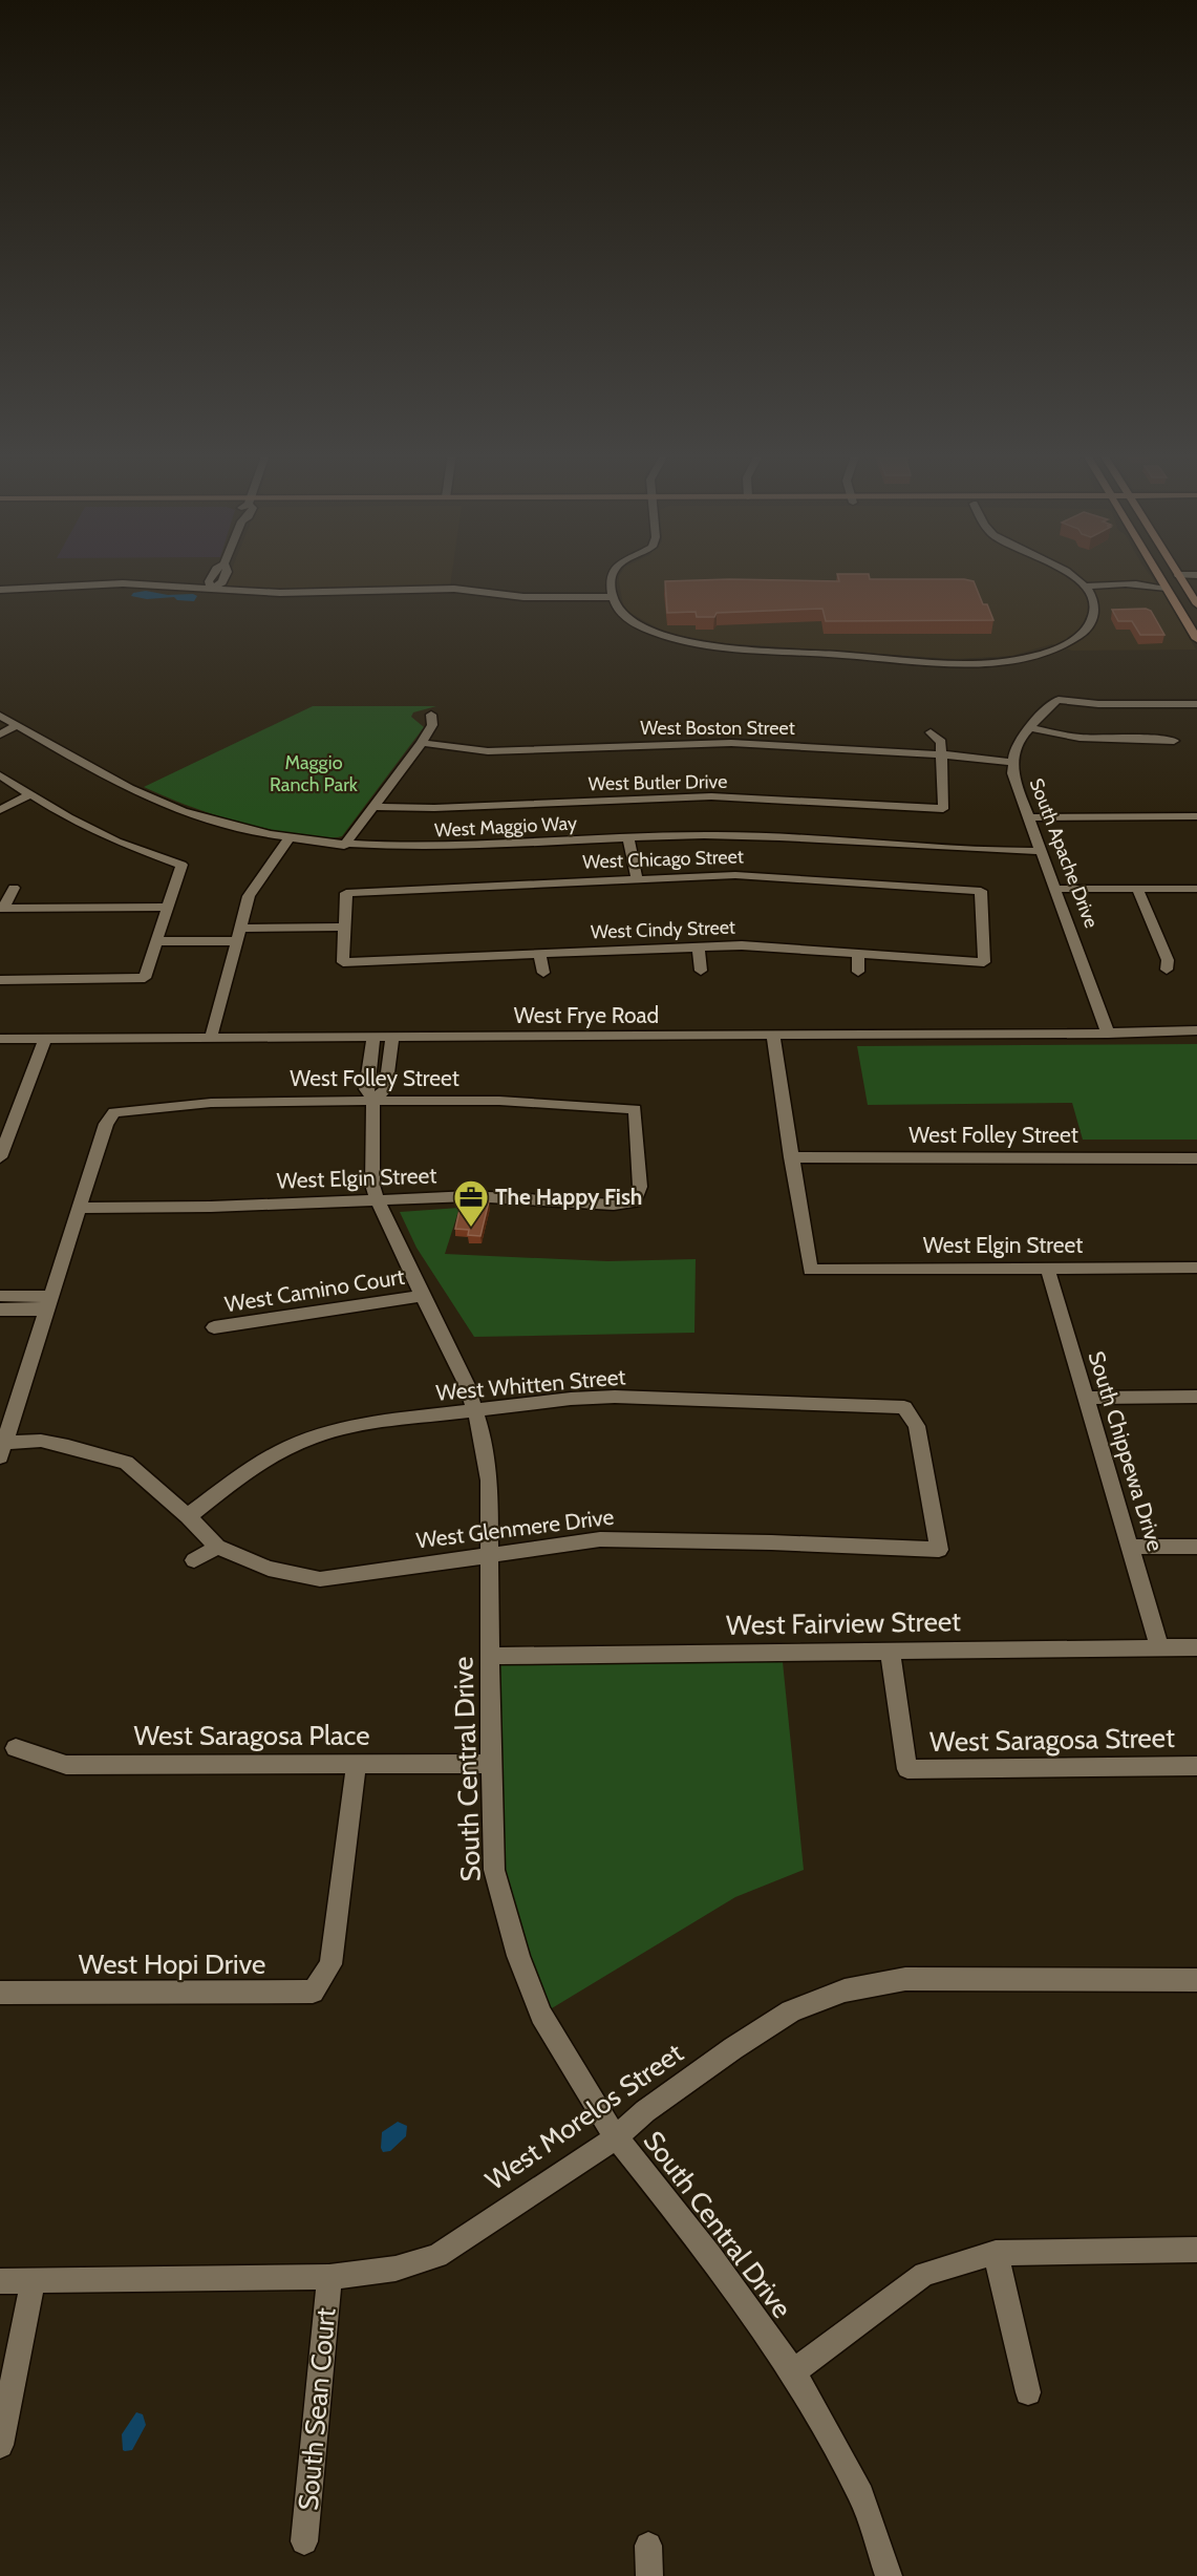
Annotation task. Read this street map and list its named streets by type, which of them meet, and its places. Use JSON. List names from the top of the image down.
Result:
{
  "streets": {
    "street": [
      "West Boston Street",
      "West Butler Drive",
      "West Maggio Way",
      "South Apache Drive",
      "West Chicago Street",
      "West Cindy Street",
      "West Frye Road",
      "West Folley Street",
      "West Elgin Street",
      "West Camino Court",
      "West Whitten Street",
      "South Chippewa Drive",
      "West Glenmere Drive",
      "West Fairview Street",
      "West Saragosa Place",
      "West Saragosa Street",
      "South Central Drive",
      "West Hopi Drive",
      "West Morelos Street",
      "South Sean Court"
    ]
  },
  "crossings": [
    ["West Boston Street", "West Butler Drive"],
    ["West Boston Street", "South Apache Drive"],
    ["West Maggio Way", "South Apache Drive"],
    ["South Apache Drive", "West Frye Road"],
    ["West Chicago Street", "West Cindy Street"],
    ["West Frye Road", "South Central Drive"],
    ["West Folley Street", "West Elgin Street"],
    ["West Folley Street", "South Central Drive"],
    ["West Elgin Street", "South Chippewa Drive"],
    ["West Elgin Street", "South Central Drive"],
    ["West Camino Court", "South Central Drive"],
    ["West Whitten Street", "West Glenmere Drive"],
    ["West Whitten Street", "South Central Drive"],
    ["South Chippewa Drive", "West Fairview Street"],
    ["West Glenmere Drive", "South Central Drive"],
    ["West Fairview Street", "West Saragosa Street"],
    ["West Fairview Street", "South Central Drive"],
    ["West Saragosa Place", "South Central Drive"],
    ["West Saragosa Place", "West Hopi Drive"],
    ["South Central Drive", "West Morelos Street"],
    ["West Morelos Street", "South Sean Court"]
  ],
  "parks": ["Maggio Ranch Park"],
  "places": {
    "office": ["The Happy Fish"]
  }
}
